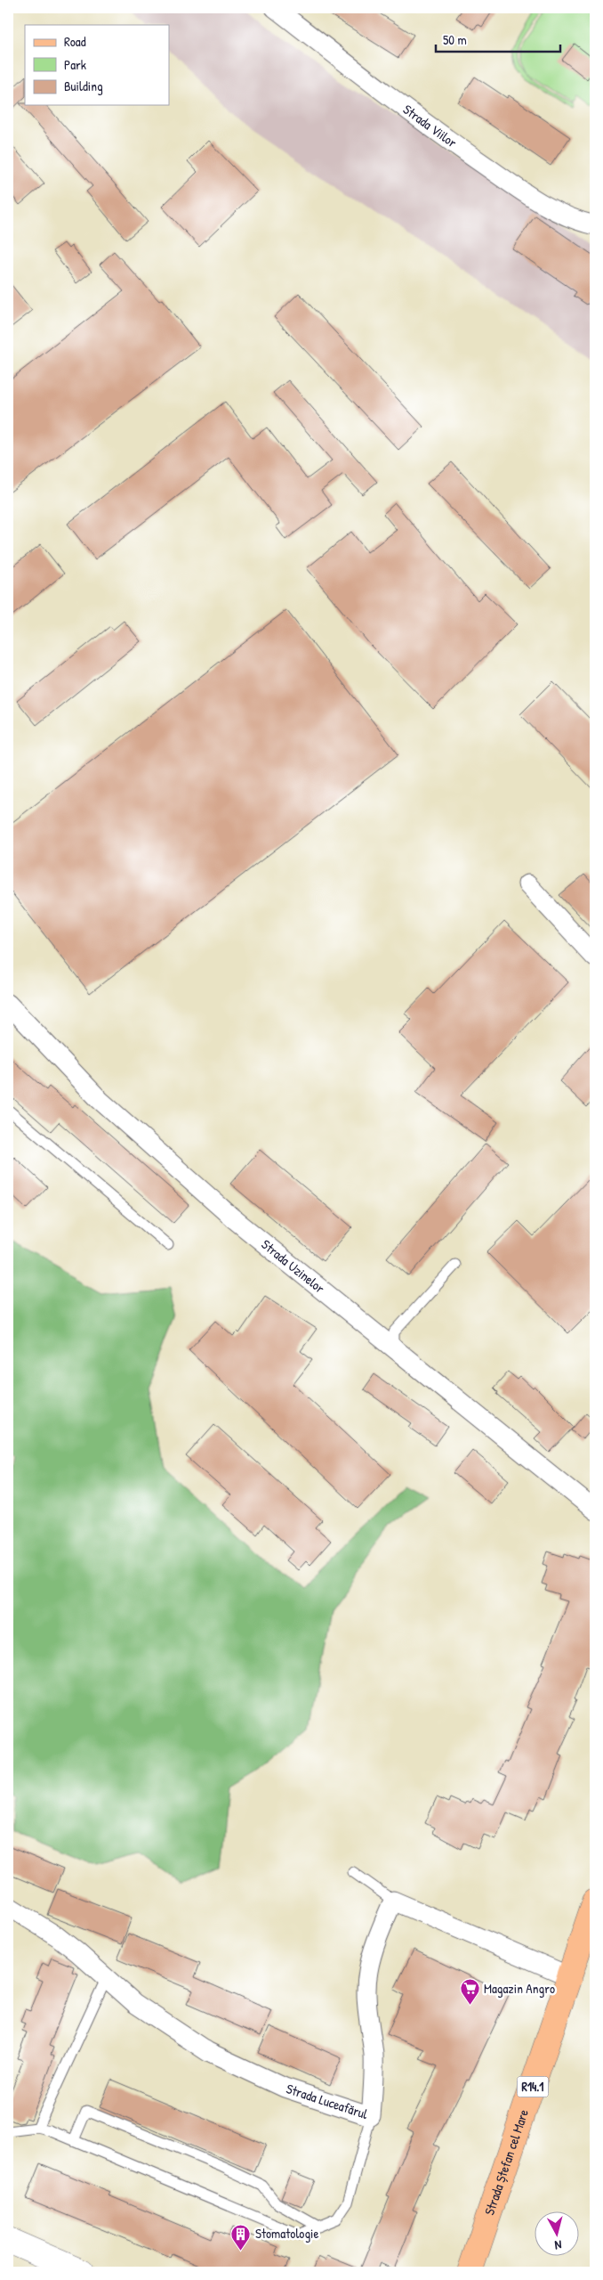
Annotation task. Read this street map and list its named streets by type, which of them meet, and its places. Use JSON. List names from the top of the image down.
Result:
{
  "streets": {
    "main road": ["R14.1", "Strada Ștefan cel Mare"],
    "street": ["Strada Viilor", "Strada Uzinelor", "Strada Luceafărul"]
  },
  "places": {
    "supermarket": ["Magazin Angro"],
    "building": ["Stomatologie"]
  },
  "legend": ["Road", "Park", "Building"],
  "scale_bar": "50 m",
  "north": "bottom"
}
